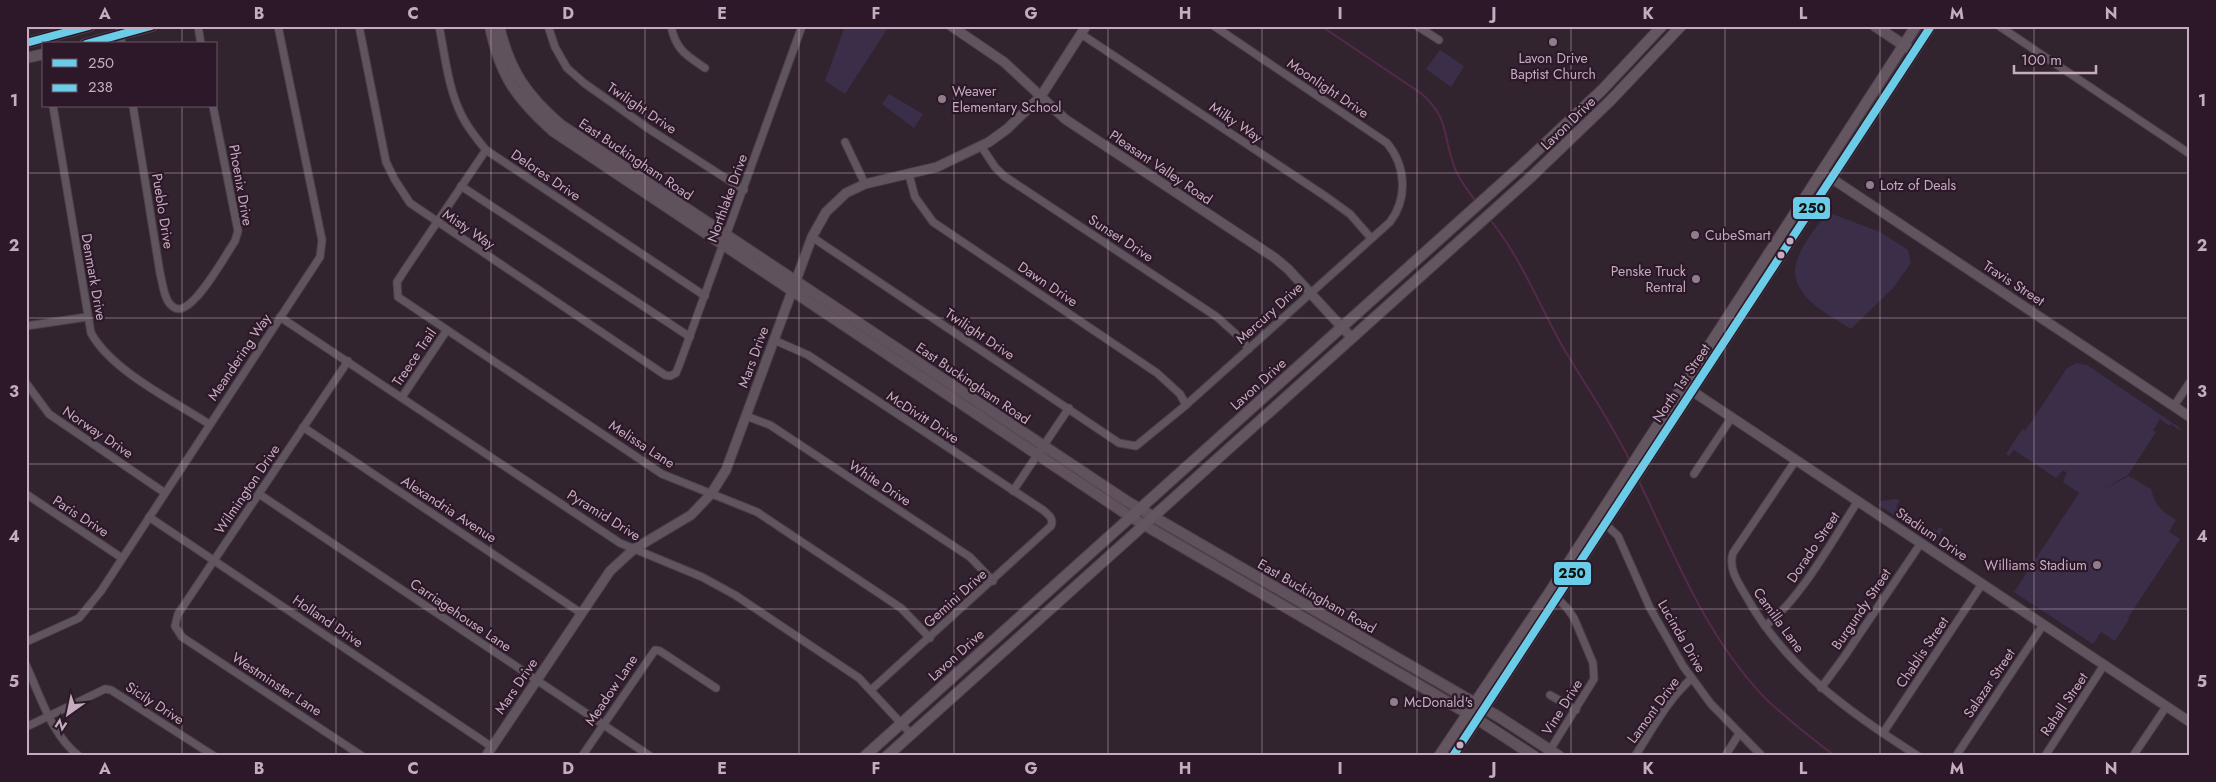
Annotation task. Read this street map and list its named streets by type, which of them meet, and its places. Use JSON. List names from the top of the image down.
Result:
{
  "streets": {
    "main road": ["Lavon Drive", "East Buckingham Road", "North 1st Street"],
    "street": [
      "Moonlight Drive",
      "Twilight Drive",
      "Milky Way",
      "Pleasant Valley Road",
      "Delores Drive",
      "Phoenix Drive",
      "Northlake Drive",
      "Pueblo Drive",
      "Misty Way",
      "Sunset Drive",
      "Denmark Drive",
      "Travis Street",
      "Dawn Drive",
      "Mercury Drive",
      "Meandering Way",
      "Treece Trail",
      "Mars Drive",
      "McDivitt Drive",
      "Norway Drive",
      "Melissa Lane",
      "White Drive",
      "Wilmington Drive",
      "Alexandria Avenue",
      "Pyramid Drive",
      "Paris Drive",
      "Stadium Drive",
      "Dorado Street",
      "Gemini Drive",
      "Burgundy Street",
      "Carriagehouse Lane",
      "Camilla Lane",
      "Holland Drive",
      "Lucinda Drive",
      "Chablis Street",
      "Salazar Street",
      "Westminster Lane",
      "Meadow Lane",
      "Sicily Drive",
      "Rahall Street",
      "Vine Drive",
      "Lamont Drive"
    ]
  },
  "crossings": [
    ["Moonlight Drive", "Mercury Drive"],
    ["Twilight Drive", "Northlake Drive"],
    ["Twilight Drive", "Mercury Drive"],
    ["Twilight Drive", "Mars Drive"],
    ["Milky Way", "Mercury Drive"],
    ["Milky Way", "Mars Drive"],
    ["Lavon Drive", "East Buckingham Road"],
    ["Lavon Drive", "Pleasant Valley Road"],
    ["Lavon Drive", "Pyramid Drive"],
    ["East Buckingham Road", "Northlake Drive"],
    ["East Buckingham Road", "Mars Drive"],
    ["East Buckingham Road", "North 1st Street"],
    ["East Buckingham Road", "Vine Drive"],
    ["Pleasant Valley Road", "Mercury Drive"],
    ["Pleasant Valley Road", "Mars Drive"],
    ["Delores Drive", "Northlake Drive"],
    ["Phoenix Drive", "Pueblo Drive"],
    ["Northlake Drive", "Misty Way"],
    ["Misty Way", "Melissa Lane"],
    ["Sunset Drive", "Mercury Drive"],
    ["Sunset Drive", "Mars Drive"],
    ["Denmark Drive", "Meandering Way"],
    ["Travis Street", "North 1st Street"],
    ["Dawn Drive", "Mercury Drive"],
    ["Dawn Drive", "Mars Drive"],
    ["Meandering Way", "Norway Drive"],
    ["Meandering Way", "Pyramid Drive"],
    ["Meandering Way", "Paris Drive"],
    ["Meandering Way", "Holland Drive"],
    ["Treece Trail", "Melissa Lane"],
    ["Treece Trail", "Pyramid Drive"],
    ["Mars Drive", "McDivitt Drive"],
    ["Mars Drive", "Melissa Lane"],
    ["Mars Drive", "White Drive"],
    ["Mars Drive", "Alexandria Avenue"],
    ["Mars Drive", "Pyramid Drive"],
    ["Mars Drive", "Carriagehouse Lane"],
    ["Mars Drive", "Holland Drive"],
    ["North 1st Street", "Stadium Drive"],
    ["North 1st Street", "Lucinda Drive"],
    ["North 1st Street", "Vine Drive"],
    ["McDivitt Drive", "Gemini Drive"],
    ["Melissa Lane", "Gemini Drive"],
    ["White Drive", "Gemini Drive"],
    ["Wilmington Drive", "Alexandria Avenue"],
    ["Wilmington Drive", "Pyramid Drive"],
    ["Wilmington Drive", "Carriagehouse Lane"],
    ["Wilmington Drive", "Holland Drive"],
    ["Wilmington Drive", "Westminster Lane"],
    ["Pyramid Drive", "Gemini Drive"],
    ["Stadium Drive", "Dorado Street"],
    ["Stadium Drive", "Burgundy Street"],
    ["Stadium Drive", "Camilla Lane"],
    ["Stadium Drive", "Chablis Street"],
    ["Stadium Drive", "Salazar Street"],
    ["Stadium Drive", "Rahall Street"],
    ["Dorado Street", "Camilla Lane"],
    ["Burgundy Street", "Camilla Lane"],
    ["Carriagehouse Lane", "Meadow Lane"],
    ["Camilla Lane", "Chablis Street"],
    ["Lucinda Drive", "Lamont Drive"]
  ],
  "places": [
    "Lavon Drive Baptist Church",
    "Weaver Elementary School",
    "Lotz of Deals",
    "CubeSmart",
    "Penske Truck Rentral",
    "Williams Stadium",
    "McDonald's"
  ],
  "lines": ["transit line 250", "transit line 238"],
  "legend": ["250", "238"],
  "scale_bar": "100 m",
  "north": "bottom left",
  "grid": {
    "columns": [
      "A",
      "B",
      "C",
      "D",
      "E",
      "F",
      "G",
      "H",
      "I",
      "J",
      "K",
      "L",
      "M",
      "N"
    ],
    "rows": [
      "1",
      "2",
      "3",
      "4",
      "5"
    ]
  }
}
